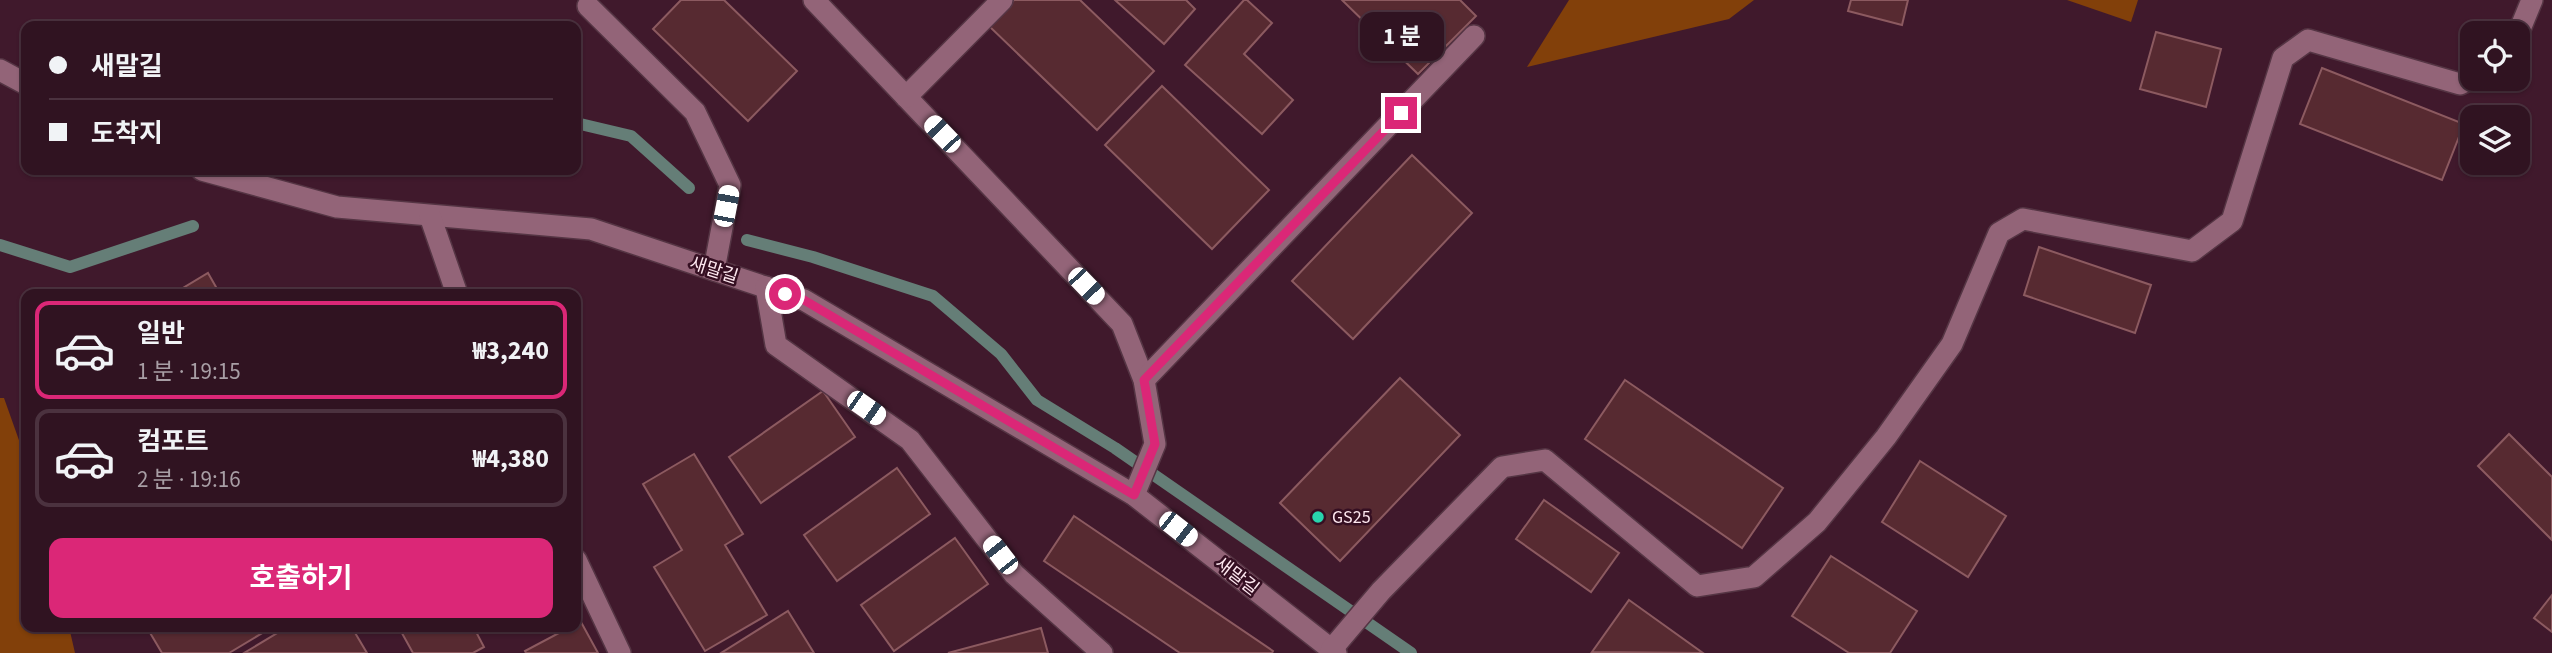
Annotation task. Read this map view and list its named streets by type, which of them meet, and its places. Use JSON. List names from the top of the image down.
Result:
{
  "streets": {
    "street": ["새말길"]
  },
  "places": ["GS25"],
  "page": {
    "bubble": "1 분",
    "banner": ["새말길", "도착지"],
    "list": [
      {
        "name": "일반",
        "note": "1 분 · 19:15",
        "value": "₩3,240"
      },
      {
        "name": "컴포트",
        "note": "2 분 · 19:16",
        "value": "₩4,380"
      }
    ],
    "buttons": "호출하기"
  }
}
